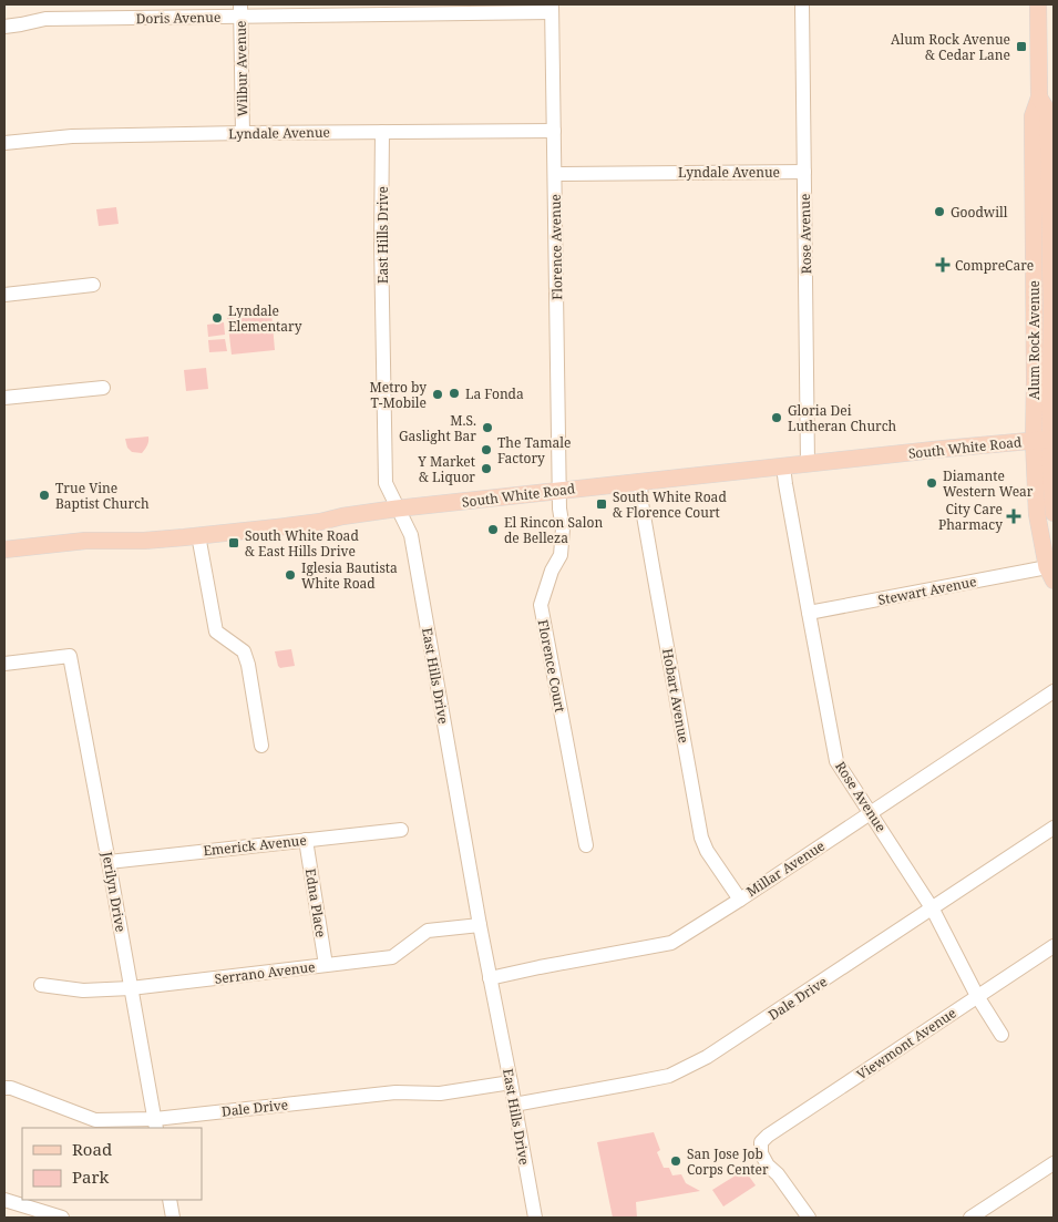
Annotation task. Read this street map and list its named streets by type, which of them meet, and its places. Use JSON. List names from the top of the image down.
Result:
{
  "streets": {
    "main road": ["Alum Rock Avenue", "South White Road"],
    "street": [
      "Doris Avenue",
      "Wilbur Avenue",
      "Lyndale Avenue",
      "Rose Avenue",
      "East Hills Drive",
      "Florence Avenue",
      "Stewart Avenue",
      "Florence Court",
      "Hobart Avenue",
      "Emerick Avenue",
      "Millar Avenue",
      "Jerilyn Drive",
      "Edna Place",
      "Serrano Avenue",
      "Dale Drive",
      "Viewmont Avenue"
    ]
  },
  "crossings": [
    ["Doris Avenue", "Wilbur Avenue"],
    ["Doris Avenue", "Florence Avenue"],
    ["Wilbur Avenue", "Lyndale Avenue"],
    ["Lyndale Avenue", "Rose Avenue"],
    ["Lyndale Avenue", "East Hills Drive"],
    ["Lyndale Avenue", "Florence Avenue"],
    ["Rose Avenue", "South White Road"],
    ["Rose Avenue", "Stewart Avenue"],
    ["Rose Avenue", "Millar Avenue"],
    ["Rose Avenue", "Dale Drive"],
    ["Rose Avenue", "Viewmont Avenue"],
    ["East Hills Drive", "South White Road"],
    ["East Hills Drive", "Millar Avenue"],
    ["East Hills Drive", "Serrano Avenue"],
    ["East Hills Drive", "Dale Drive"],
    ["Florence Avenue", "South White Road"],
    ["Florence Avenue", "Florence Court"],
    ["Alum Rock Avenue", "South White Road"],
    ["Alum Rock Avenue", "Stewart Avenue"],
    ["South White Road", "Florence Court"],
    ["South White Road", "Hobart Avenue"],
    ["Hobart Avenue", "Millar Avenue"],
    ["Emerick Avenue", "Jerilyn Drive"],
    ["Emerick Avenue", "Edna Place"],
    ["Jerilyn Drive", "Serrano Avenue"],
    ["Jerilyn Drive", "Dale Drive"],
    ["Edna Place", "Serrano Avenue"]
  ],
  "places": {
    "transit": ["Alum Rock Avenue & Cedar Lane", "South White Road & Florence Court", "South White Road & East Hills Drive"],
    "other": [
      "Goodwill",
      "Lyndale Elementary",
      "La Fonda",
      "Metro by T-Mobile",
      "Gloria Dei Lutheran Church",
      "M.S. Gaslight Bar",
      "The Tamale Factory",
      "Y Market & Liquor",
      "Diamante Western Wear",
      "True Vine Baptist Church",
      "El Rincon Salon de Belleza",
      "Iglesia Bautista White Road",
      "San Jose Job Corps Center"
    ],
    "health": ["CompreCare", "City Care Pharmacy"]
  },
  "legend": ["Road", "Park"]
}
